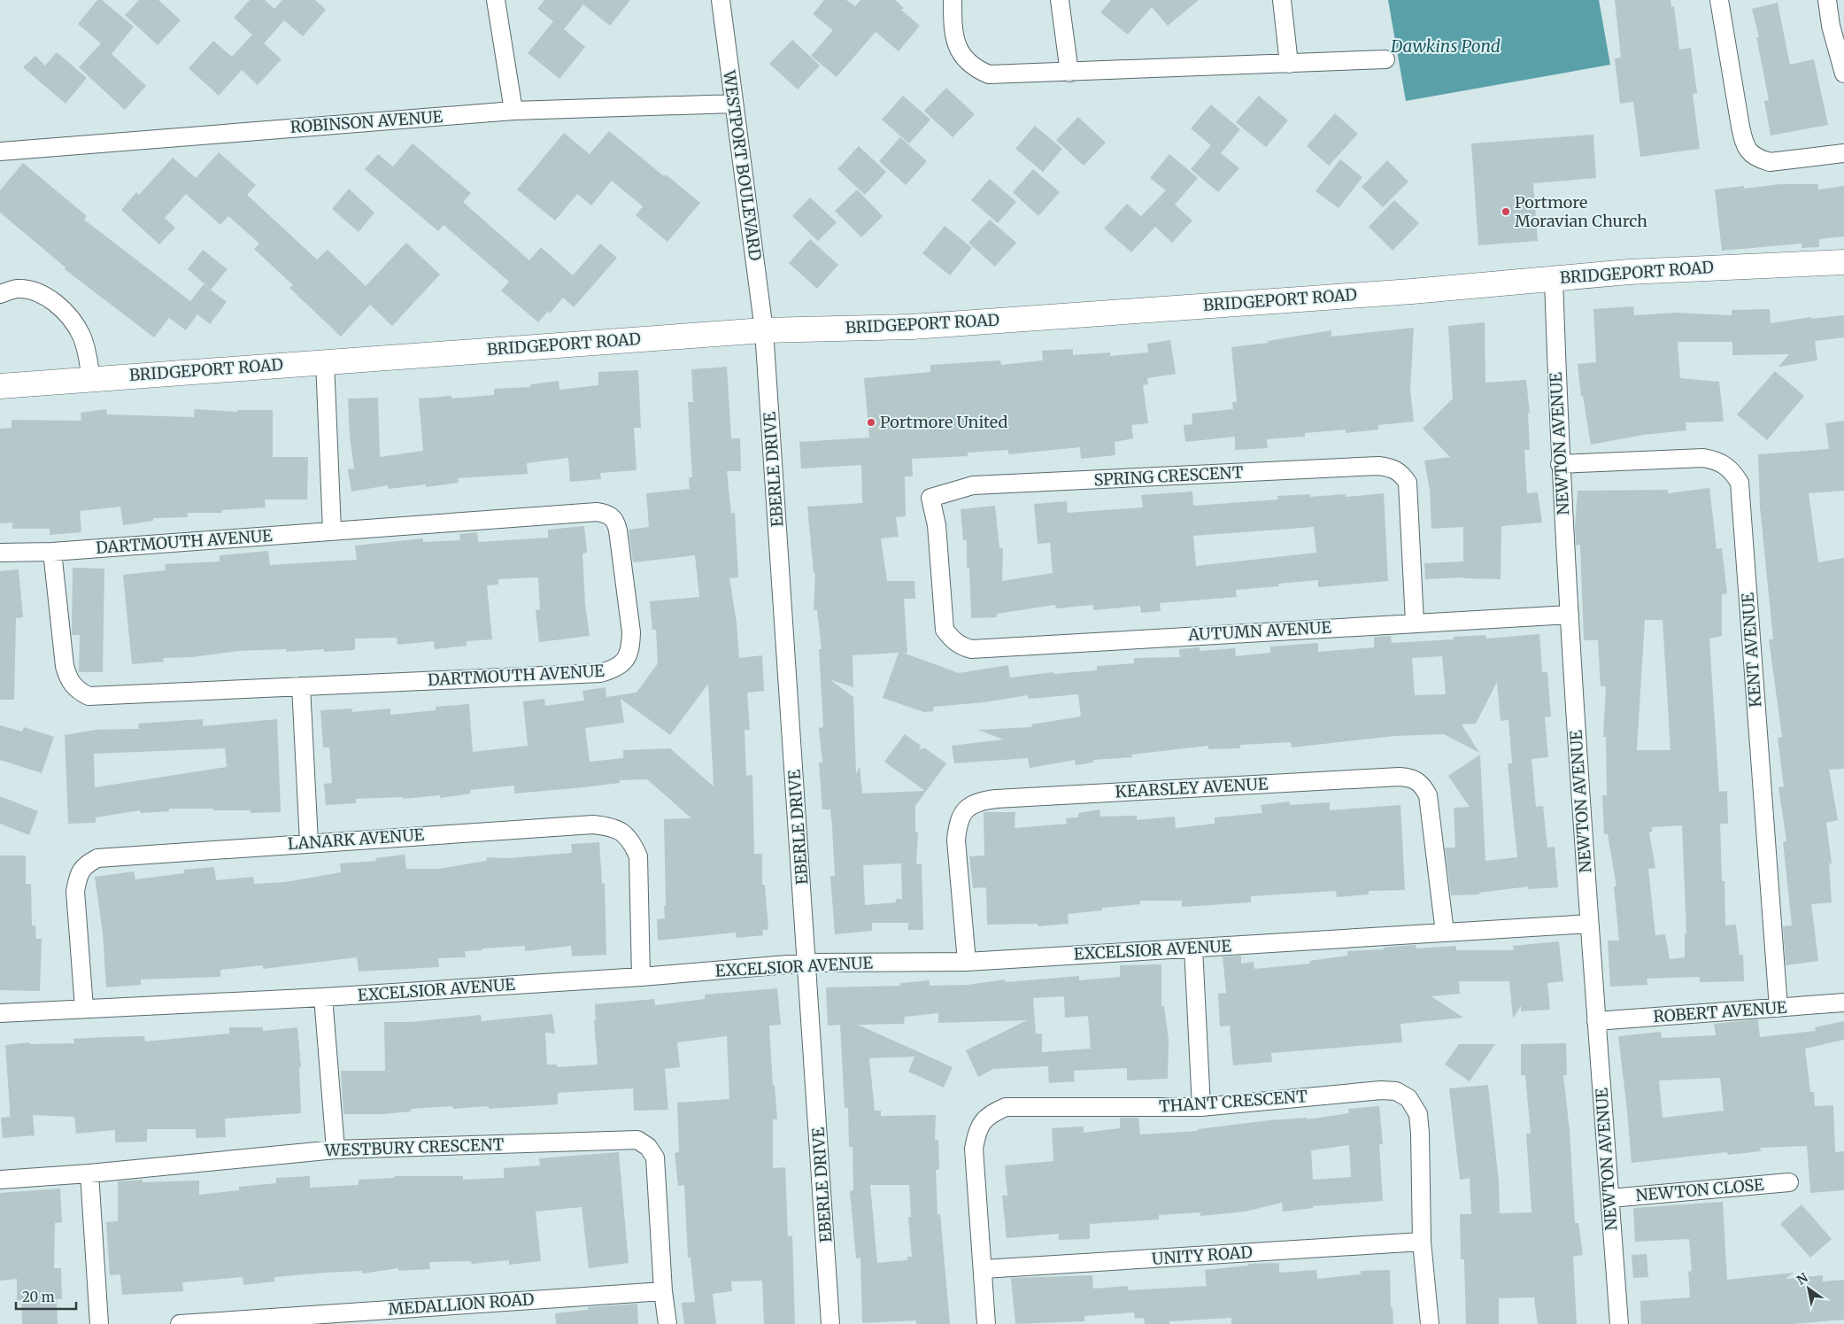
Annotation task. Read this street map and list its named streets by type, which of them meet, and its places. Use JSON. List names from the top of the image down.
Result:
{
  "streets": {
    "main road": ["BRIDGEPORT ROAD"],
    "street": [
      "ROBINSON AVENUE",
      "WESTPORT BOULEVARD",
      "NEWTON AVENUE",
      "EBERLE DRIVE",
      "SPRING CRESCENT",
      "DARTMOUTH AVENUE",
      "AUTUMN AVENUE",
      "KENT AVENUE",
      "KEARSLEY AVENUE",
      "LANARK AVENUE",
      "EXCELSIOR AVENUE",
      "ROBERT AVENUE",
      "THANT CRESCENT",
      "WESTBURY CRESCENT",
      "NEWTON CLOSE",
      "UNITY ROAD",
      "MEDALLION ROAD"
    ]
  },
  "crossings": [
    ["ROBINSON AVENUE", "WESTPORT BOULEVARD"],
    ["WESTPORT BOULEVARD", "BRIDGEPORT ROAD"],
    ["WESTPORT BOULEVARD", "EBERLE DRIVE"],
    ["BRIDGEPORT ROAD", "NEWTON AVENUE"],
    ["BRIDGEPORT ROAD", "EBERLE DRIVE"],
    ["NEWTON AVENUE", "AUTUMN AVENUE"],
    ["NEWTON AVENUE", "KENT AVENUE"],
    ["NEWTON AVENUE", "EXCELSIOR AVENUE"],
    ["NEWTON AVENUE", "ROBERT AVENUE"],
    ["NEWTON AVENUE", "NEWTON CLOSE"],
    ["EBERLE DRIVE", "EXCELSIOR AVENUE"],
    ["SPRING CRESCENT", "AUTUMN AVENUE"],
    ["KENT AVENUE", "ROBERT AVENUE"],
    ["KEARSLEY AVENUE", "EXCELSIOR AVENUE"],
    ["LANARK AVENUE", "EXCELSIOR AVENUE"],
    ["THANT CRESCENT", "UNITY ROAD"],
    ["WESTBURY CRESCENT", "MEDALLION ROAD"]
  ],
  "water": ["Dawkins Pond"],
  "places": ["Portmore Moravian Church", "Portmore United"],
  "scale_bar": "20 m",
  "north": "top left"
}
